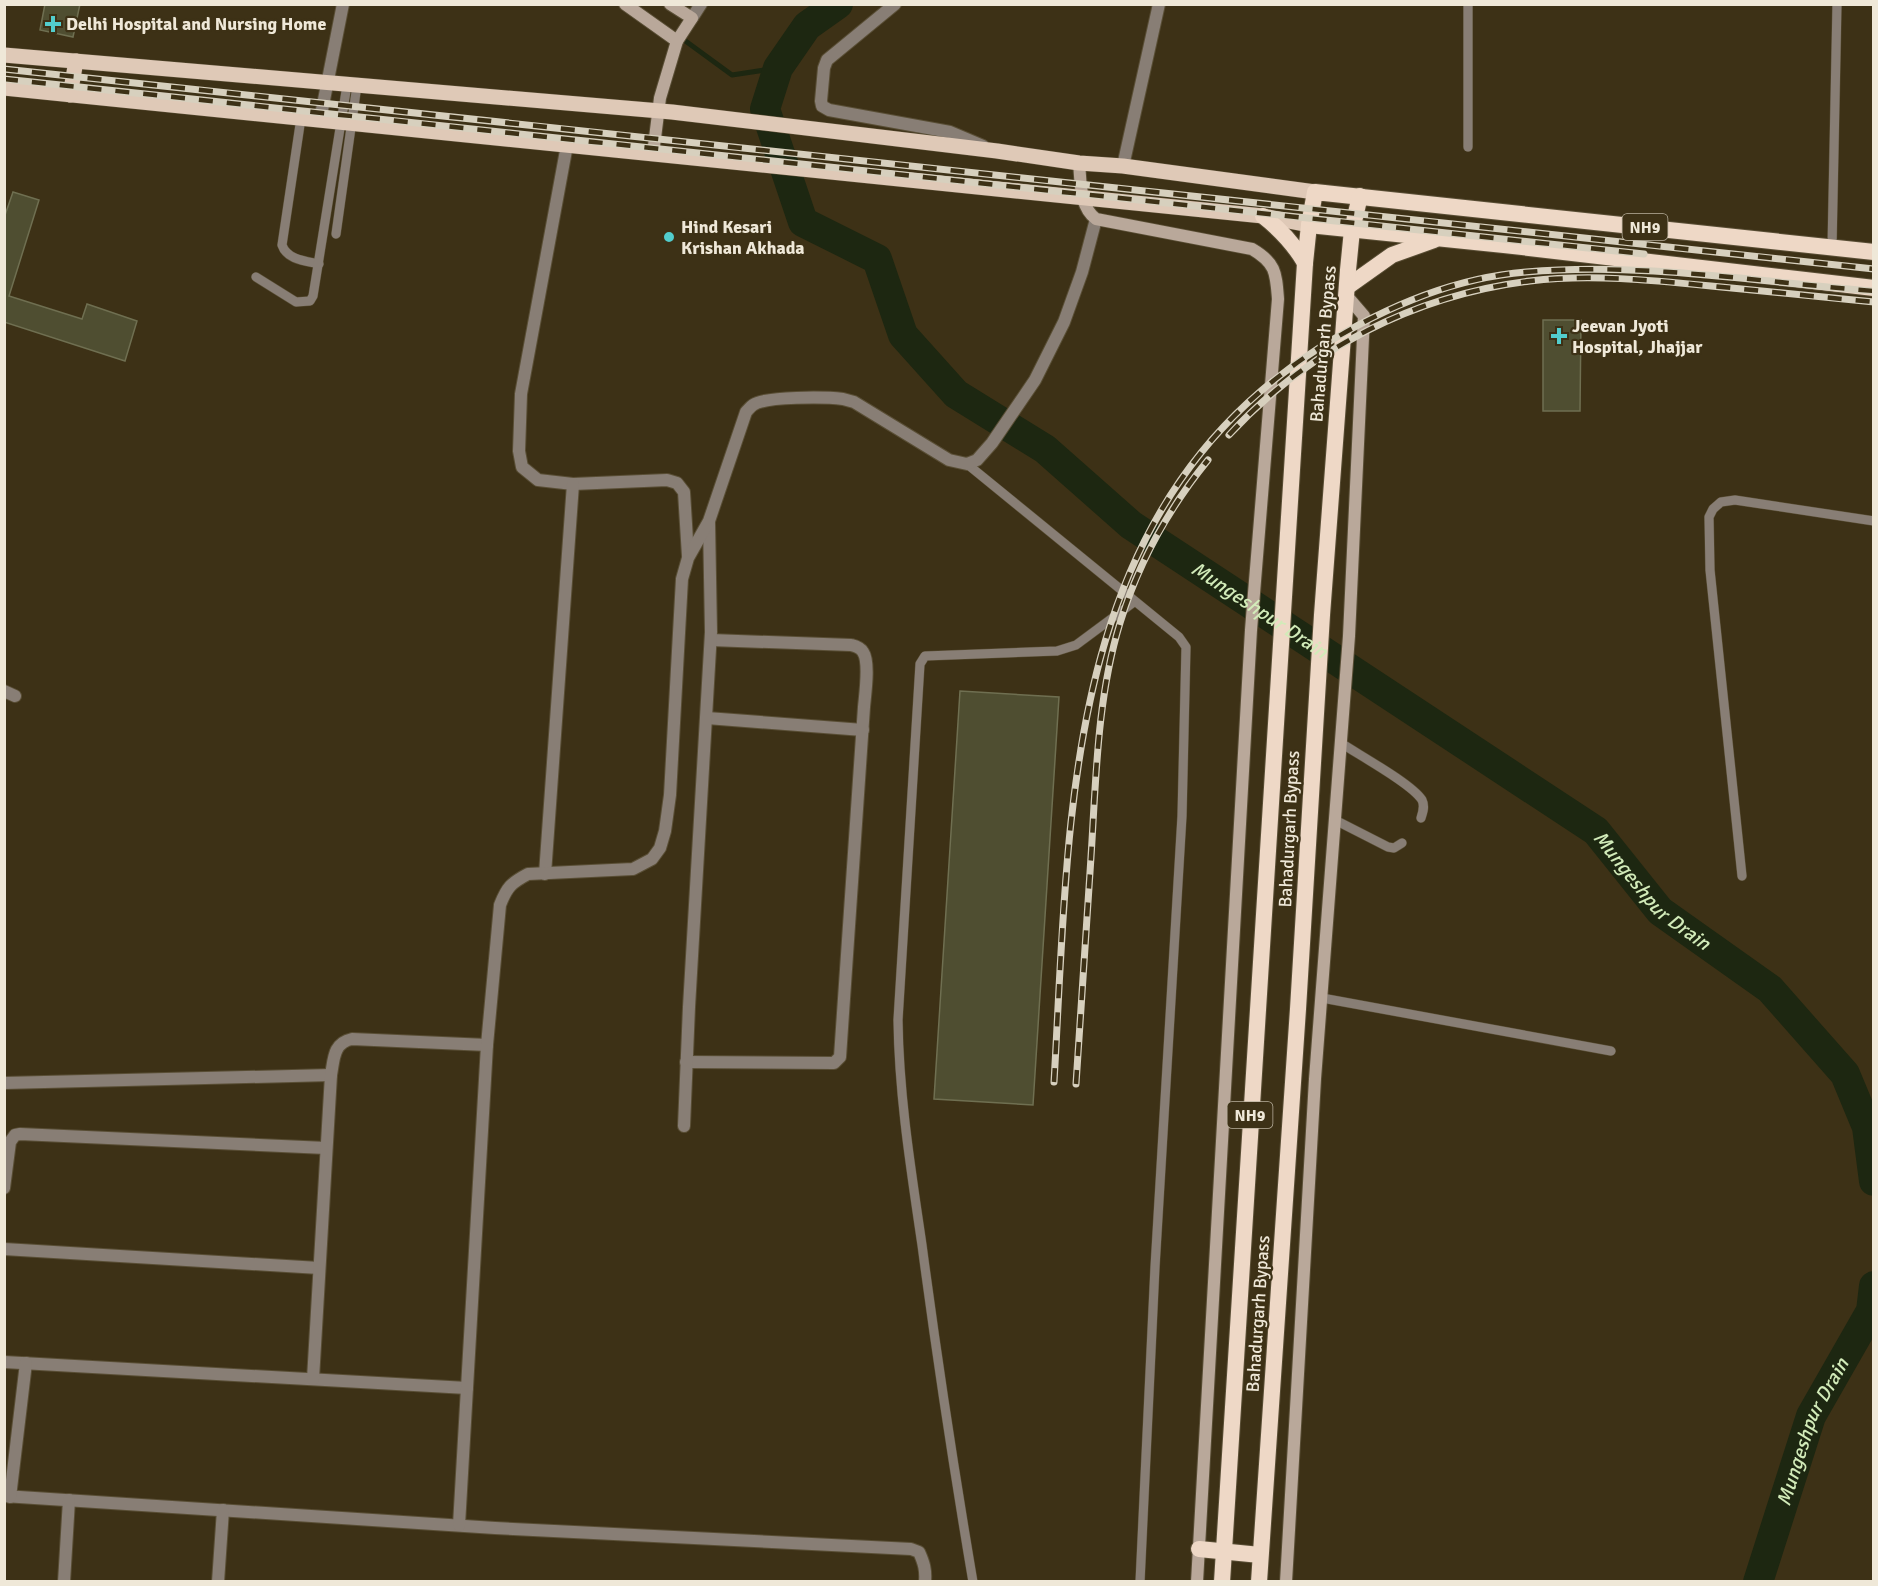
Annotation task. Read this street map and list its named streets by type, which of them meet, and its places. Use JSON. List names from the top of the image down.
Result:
{
  "streets": {
    "highway": ["NH9", "Bahadurgarh Bypass"]
  },
  "crossings": [
    ["NH9", "Bahadurgarh Bypass"]
  ],
  "water": ["Mungeshpur Drain"],
  "places": {
    "health": ["Delhi Hospital and Nursing Home", "Jeevan Jyoti Hospital, Jhajjar"],
    "other": ["Hind Kesari Krishan Akhada"]
  }
}
